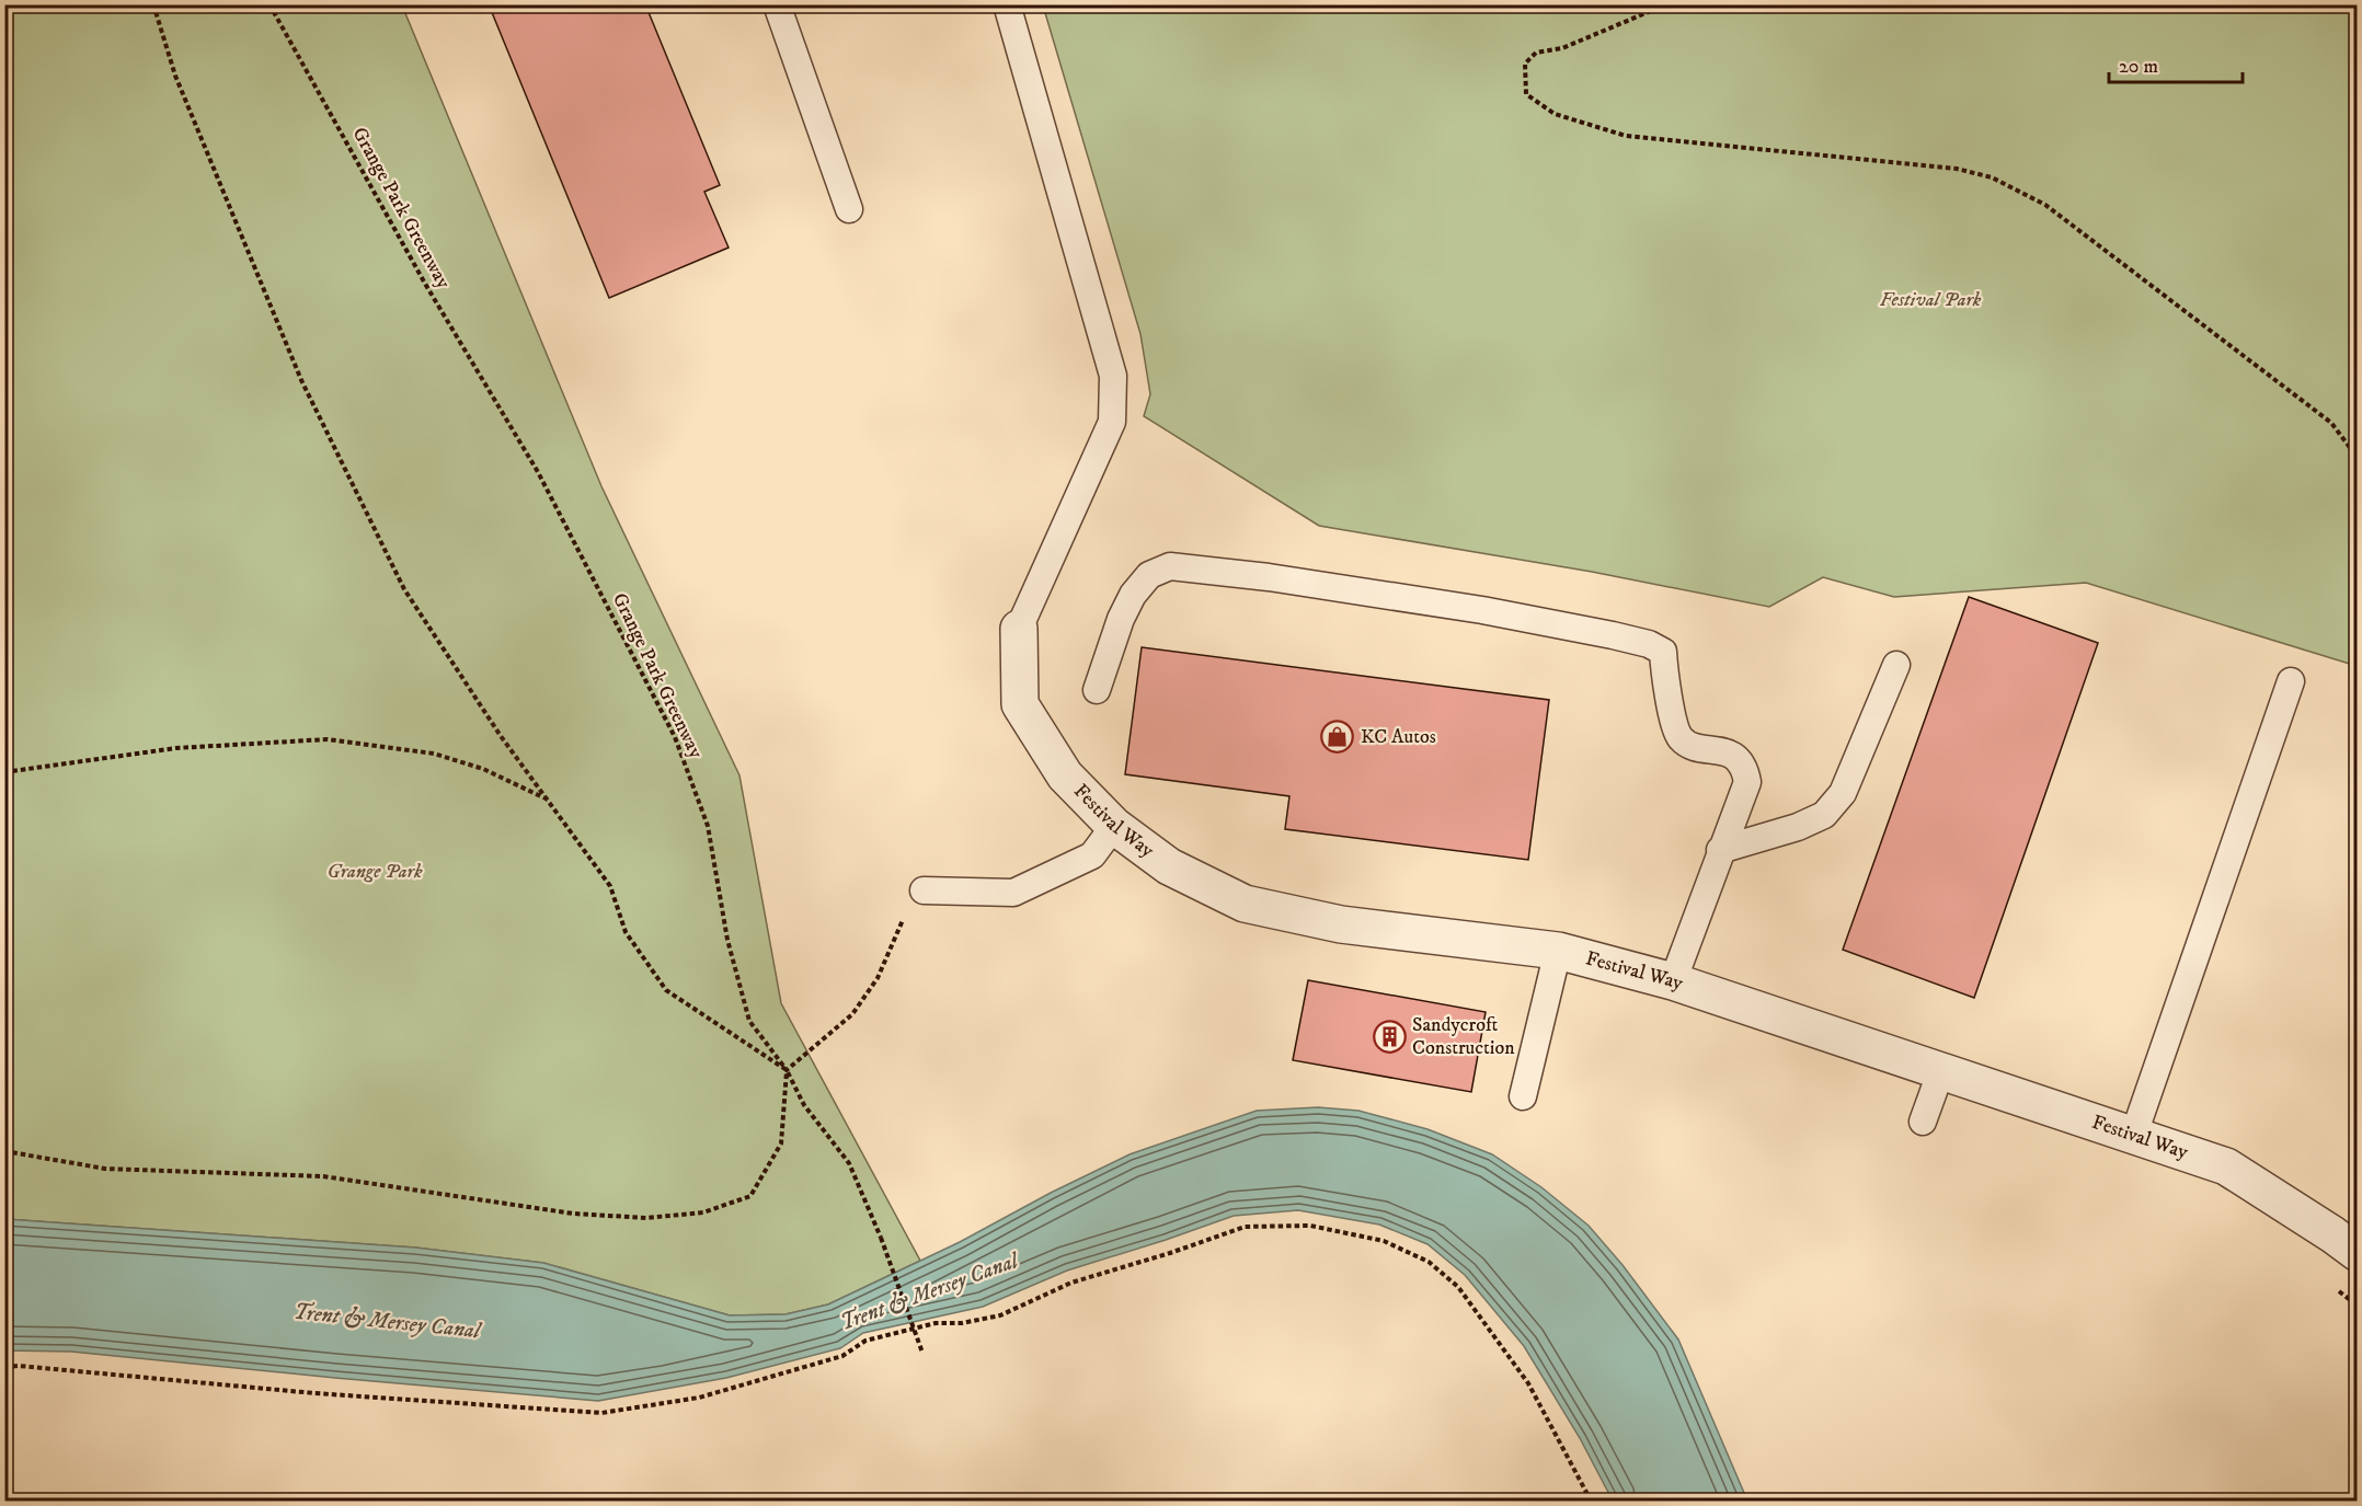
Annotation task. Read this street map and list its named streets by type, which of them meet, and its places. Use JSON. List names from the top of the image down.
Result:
{
  "streets": {
    "street": ["Festival Way"],
    "path": ["Grange Park Greenway"]
  },
  "water": ["Trent & Mersey Canal"],
  "parks": ["Festival Park", "Grange Park"],
  "places": {
    "shop": ["KC Autos"],
    "building": ["Sandycroft Construction"]
  },
  "scale_bar": "20 m"
}
